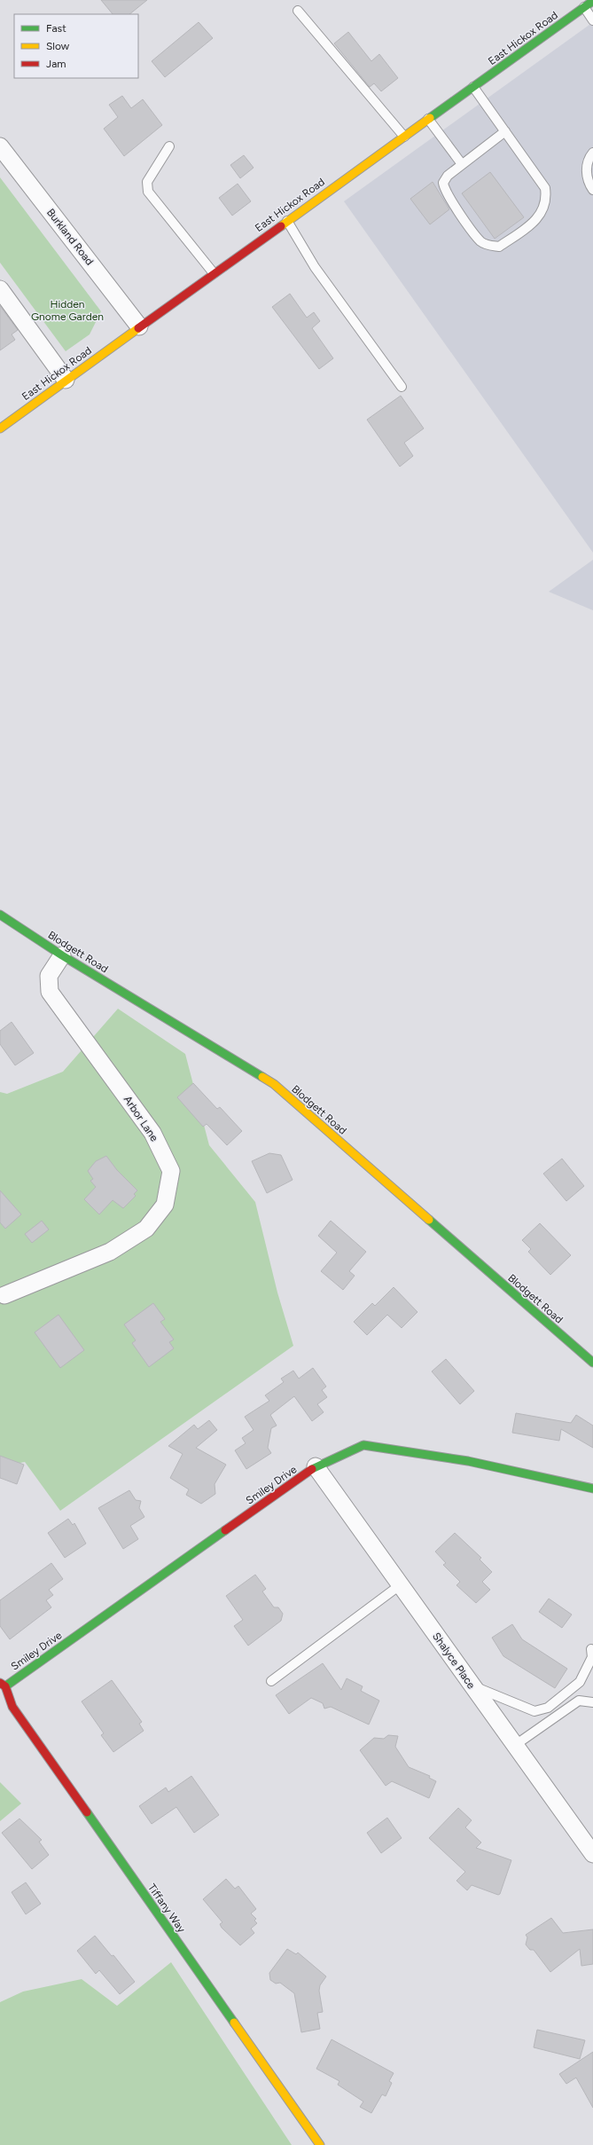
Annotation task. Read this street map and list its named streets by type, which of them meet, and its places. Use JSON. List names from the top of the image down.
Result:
{
  "streets": {
    "street": [
      "East Hickox Road",
      "Burkland Road",
      "Blodgett Road",
      "Arbor Lane",
      "Smiley Drive",
      "Shalyce Place",
      "Tiffany Way"
    ]
  },
  "crossings": [
    ["East Hickox Road", "Burkland Road"],
    ["Blodgett Road", "Arbor Lane"],
    ["Smiley Drive", "Shalyce Place"],
    ["Smiley Drive", "Tiffany Way"]
  ],
  "parks": ["Hidden Gnome Garden"],
  "legend": ["Fast", "Slow", "Jam"]
}
